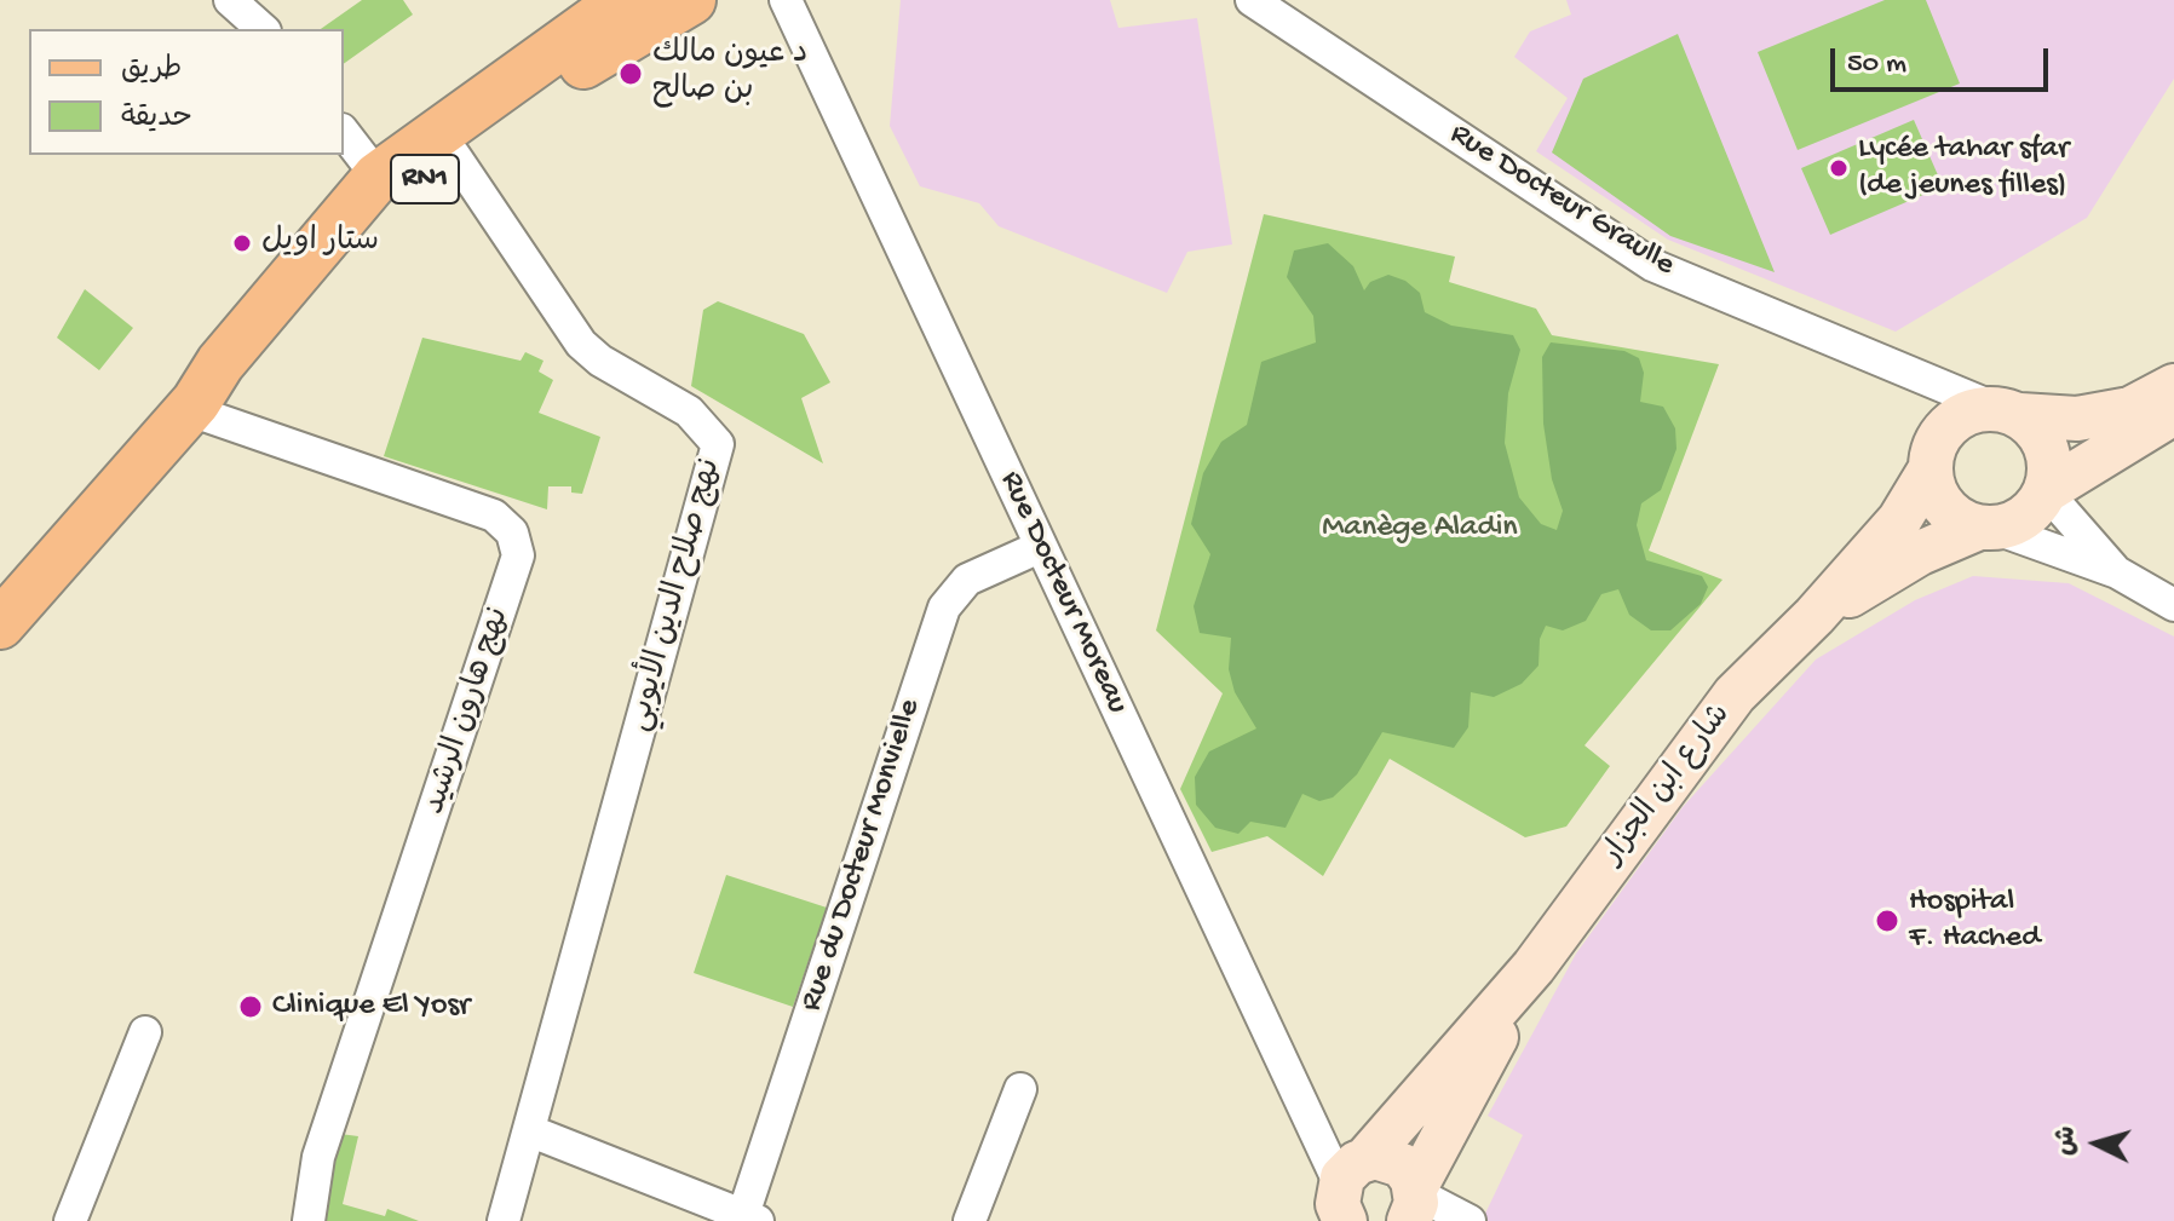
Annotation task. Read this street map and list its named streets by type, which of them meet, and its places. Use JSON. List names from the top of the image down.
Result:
{
  "streets": {
    "main road": ["RN1", "شارع ابن الجزار"],
    "street": [
      "Rue Docteur Graulle",
      "Rue Docteur Moreau",
      "نهج صلاح الدين الأيوبي",
      "نهج هارون الرشيد",
      "Rue du Docteur Monvielle"
    ]
  },
  "crossings": [
    ["RN1", "نهج صلاح الدين الأيوبي"],
    ["RN1", "نهج هارون الرشيد"],
    ["Rue Docteur Graulle", "شارع ابن الجزار"],
    ["Rue Docteur Moreau", "شارع ابن الجزار"],
    ["Rue Docteur Moreau", "Rue du Docteur Monvielle"]
  ],
  "parks": ["Manège Aladin"],
  "places": [
    "د عيون مالك بن صالح",
    "Lycée tahar sfar (de jeunes filles)",
    "ستار اويل",
    "Hospital F. Hached",
    "Clinique El Yosr"
  ],
  "legend": ["طريق", "حديقة"],
  "scale_bar": "50 m",
  "north": "left"
}
